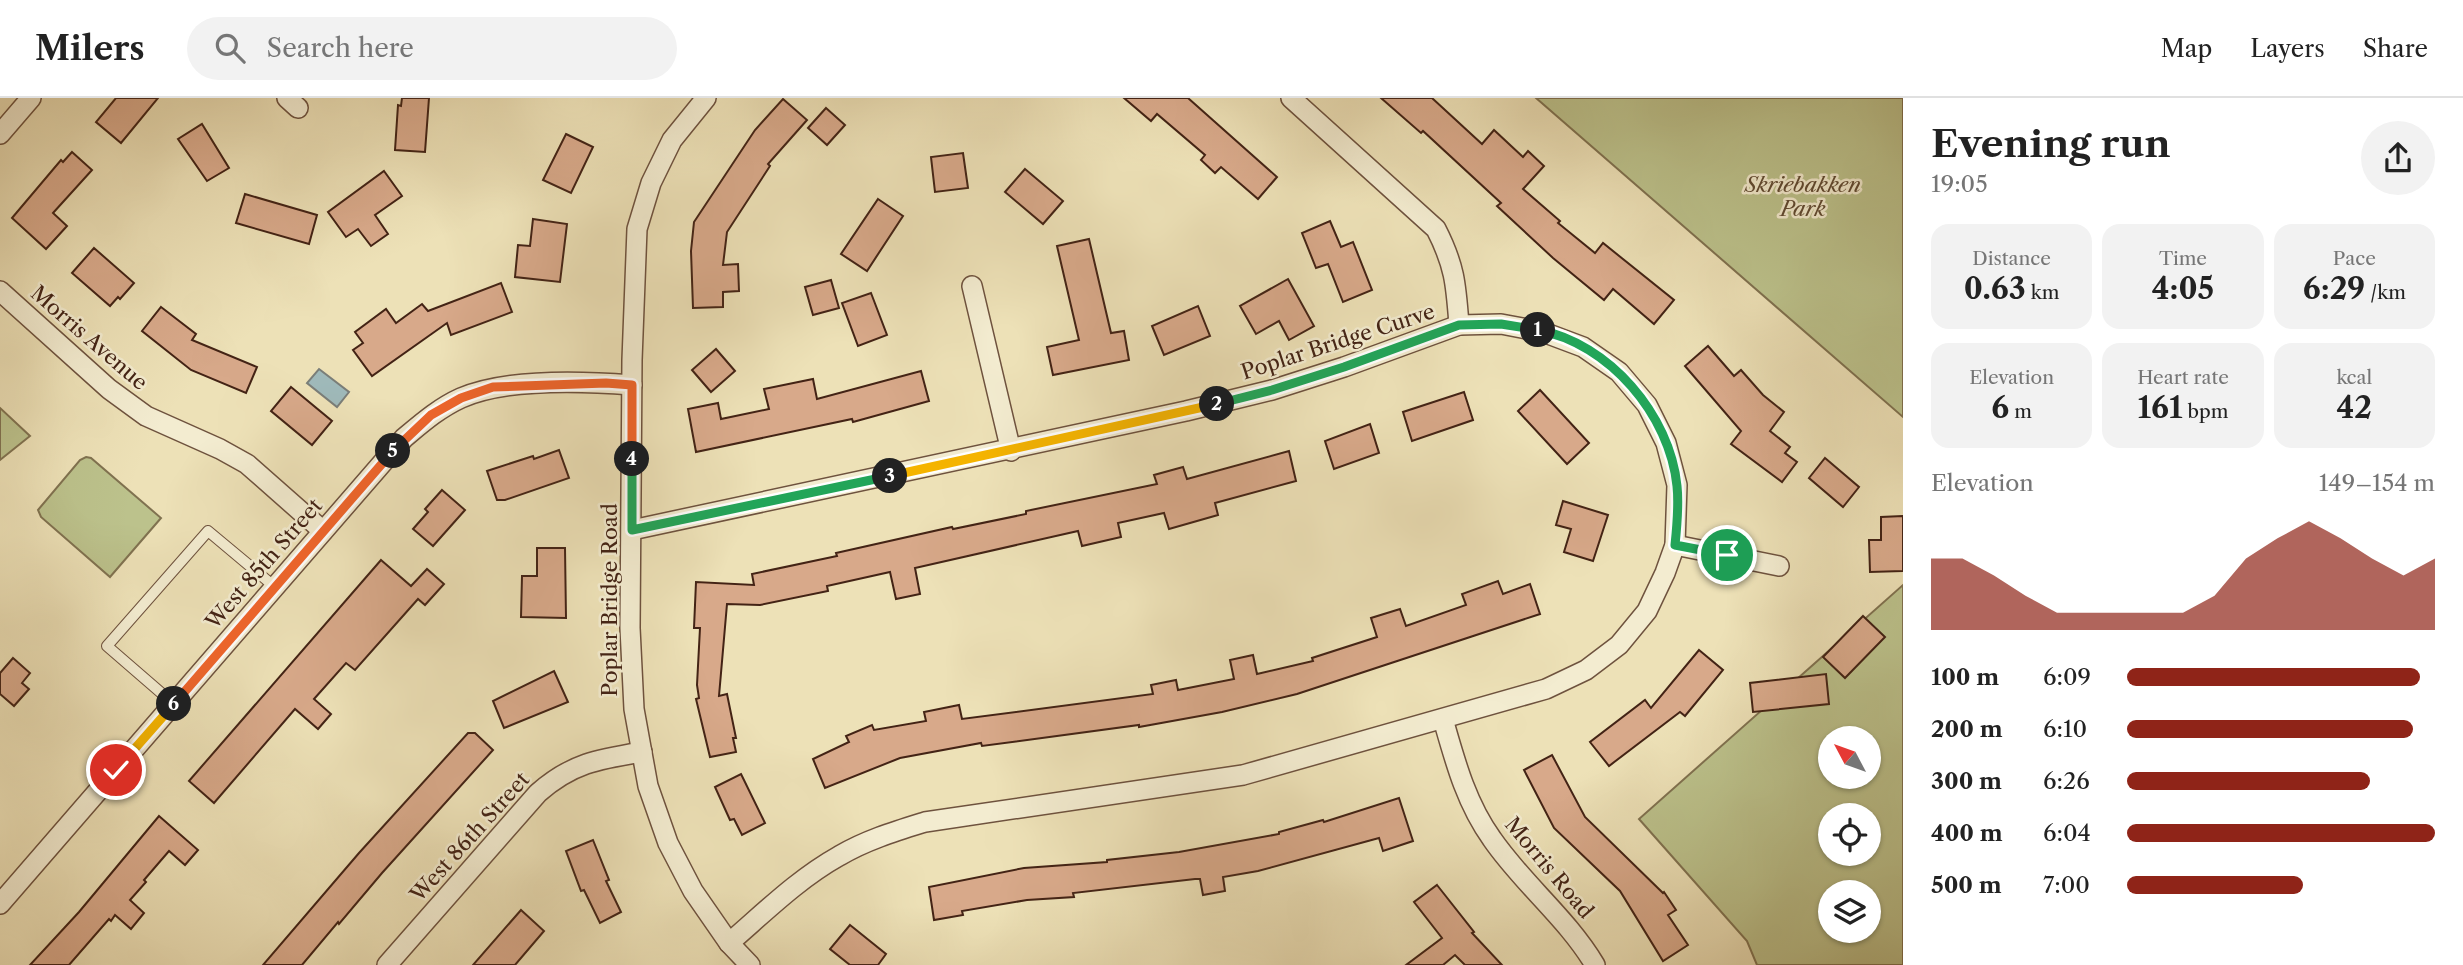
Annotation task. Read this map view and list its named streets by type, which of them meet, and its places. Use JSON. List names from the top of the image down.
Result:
{
  "streets": {
    "street": [
      "Morris Avenue",
      "Poplar Bridge Curve",
      "West 85th Street",
      "Poplar Bridge Road",
      "West 86th Street",
      "Morris Road"
    ]
  },
  "crossings": [
    ["Morris Avenue", "West 85th Street"],
    ["Poplar Bridge Curve", "Poplar Bridge Road"],
    ["Poplar Bridge Curve", "Morris Road"],
    ["West 85th Street", "Poplar Bridge Road"],
    ["Poplar Bridge Road", "West 86th Street"]
  ],
  "parks": ["Skriebakken Park"],
  "north": "top left",
  "page": {
    "header": "Milers",
    "search": "Search here",
    "nav": ["Map", "Layers", "Share"],
    "heading": ["Evening run", "19:05"],
    "stats": [
      ["Distance", "0.63 km"],
      ["Time", "4:05"],
      ["Pace", "6:29 /km"],
      ["Elevation", "6 m"],
      ["Heart rate", "161 bpm"],
      ["kcal", "42"]
    ],
    "pins": [
      "1",
      "2",
      "5",
      "4",
      "3",
      "6"
    ],
    "chart": ["Elevation", "149–154 m"],
    "list": [
      {
        "name": "100 m",
        "note": "6:09"
      },
      {
        "name": "200 m",
        "note": "6:10"
      },
      {
        "name": "300 m",
        "note": "6:26"
      },
      {
        "name": "400 m",
        "note": "6:04"
      },
      {
        "name": "500 m",
        "note": "7:00"
      }
    ]
  }
}
